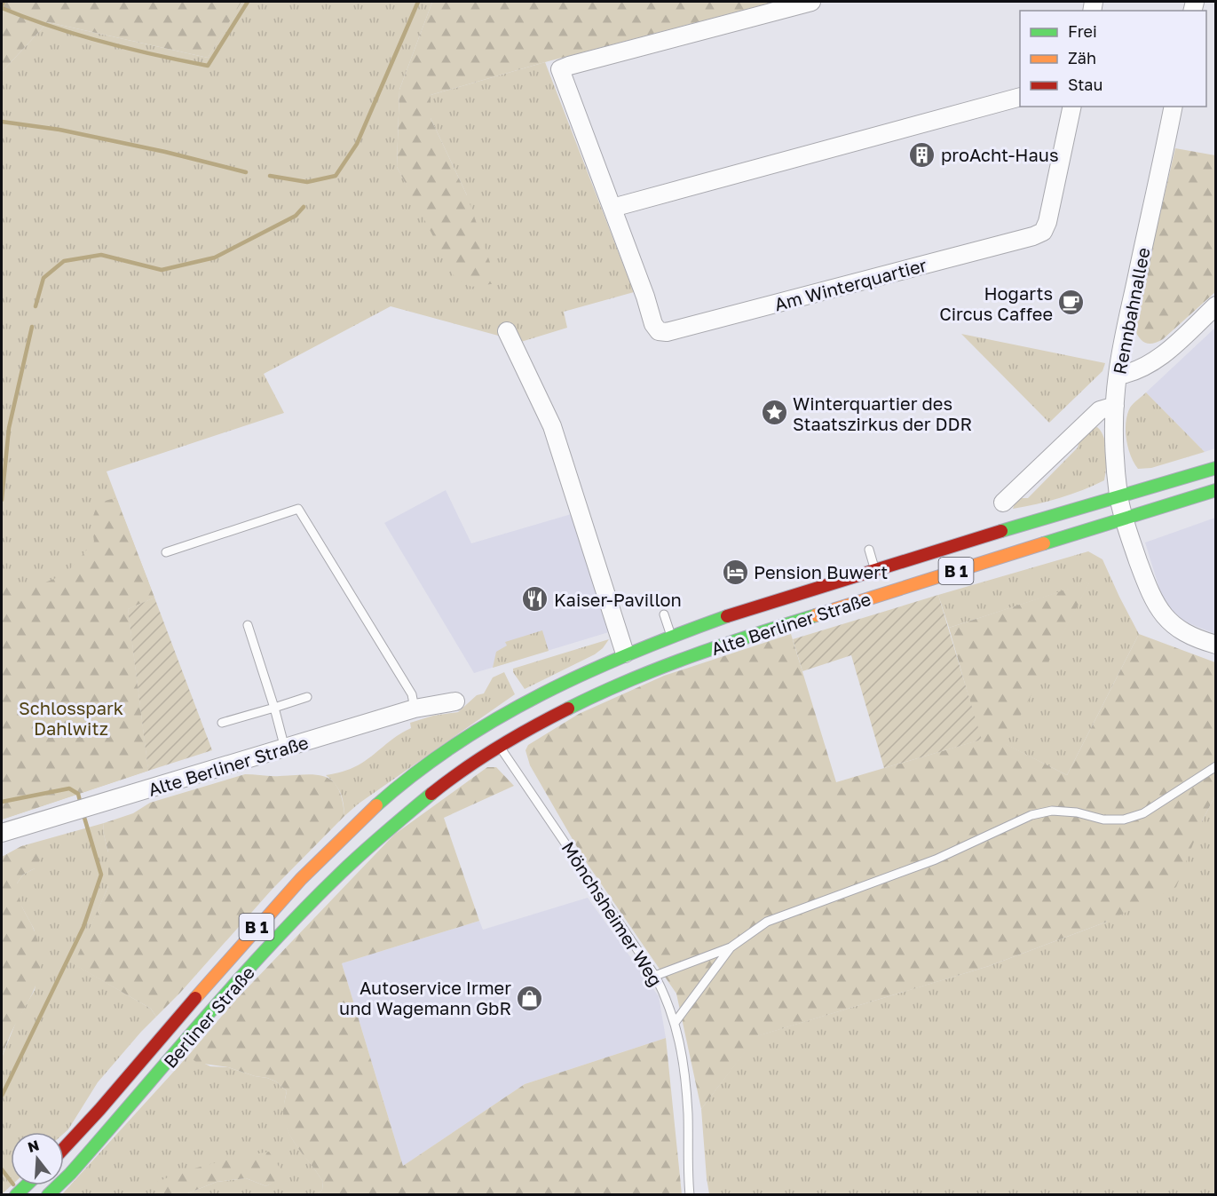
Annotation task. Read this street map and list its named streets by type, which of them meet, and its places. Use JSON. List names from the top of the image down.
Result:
{
  "streets": {
    "main road": ["B 1", "Alte Berliner Straße", "Berliner Straße"],
    "street": ["Am Winterquartier", "Rennbahnallee"],
    "lane": ["Mönchsheimer Weg"]
  },
  "crossings": [
    ["Rennbahnallee", "B 1"],
    ["Rennbahnallee", "Alte Berliner Straße"],
    ["B 1", "Alte Berliner Straße"],
    ["Alte Berliner Straße", "Mönchsheimer Weg"],
    ["Alte Berliner Straße", "Berliner Straße"],
    ["Mönchsheimer Weg", "Berliner Straße"]
  ],
  "parks": ["Schlosspark Dahlwitz"],
  "places": {
    "building": ["proAcht-Haus"],
    "cafe": ["Hogarts Circus Caffee"],
    "place": ["Winterquartier des Staatszirkus der DDR"],
    "hotel": ["Pension Buwert"],
    "restaurant": ["Kaiser-Pavillon"],
    "shop": ["Autoservice Irmer und Wagemann GbR"]
  },
  "legend": ["Frei", "Zäh", "Stau"],
  "north": "top"
}
